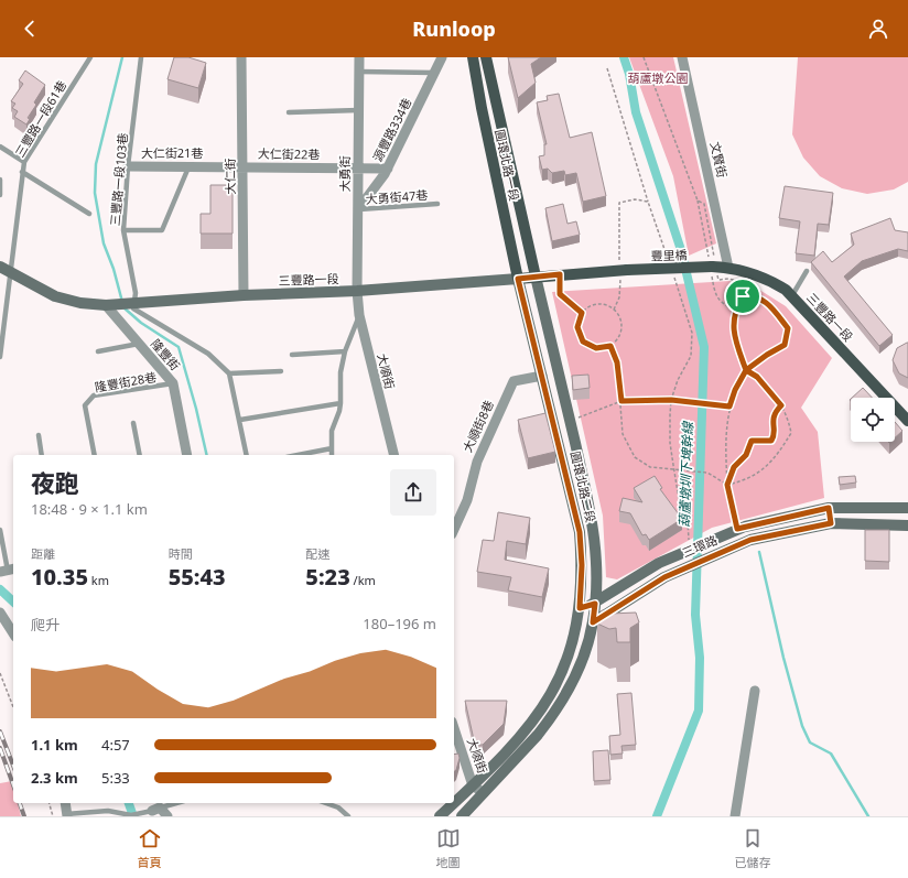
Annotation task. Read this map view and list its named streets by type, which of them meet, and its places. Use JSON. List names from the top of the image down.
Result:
{
  "streets": {
    "main road": ["圓環北路一段", "豐里橋", "三豐路一段"],
    "street": [
      "源豐路334巷",
      "大仁街21巷",
      "大仁街22巷",
      "文賢街",
      "大勇街",
      "大仁街",
      "隆豐街",
      "大順街",
      "大順街8巷",
      "圓環北路二段",
      "三環路"
    ],
    "lane": [
      "三豐路一段61巷",
      "三豐路一段103巷",
      "大勇街47巷",
      "隆豐街28巷"
    ]
  },
  "crossings": [
    ["三豐路一段61巷", "三豐路一段"],
    ["源豐路334巷", "大仁街22巷"],
    ["源豐路334巷", "大勇街"],
    ["源豐路334巷", "大勇街47巷"],
    ["大仁街21巷", "大仁街22巷"],
    ["大仁街21巷", "大仁街"],
    ["大仁街21巷", "三豐路一段103巷"],
    ["大仁街22巷", "大勇街"],
    ["大仁街22巷", "大仁街"],
    ["文賢街", "三豐路一段"],
    ["圓環北路一段", "三豐路一段"],
    ["圓環北路一段", "圓環北路二段"],
    ["大勇街", "大勇街47巷"],
    ["大勇街", "三豐路一段"],
    ["大勇街", "大順街"],
    ["大仁街", "三豐路一段"],
    ["三豐路一段103巷", "三豐路一段"],
    ["豐里橋", "三豐路一段"],
    ["三豐路一段", "隆豐街"],
    ["三豐路一段", "大順街"],
    ["三豐路一段", "圓環北路二段"],
    ["隆豐街", "隆豐街28巷"],
    ["大順街", "圓環北路二段"],
    ["大順街8巷", "圓環北路二段"],
    ["圓環北路二段", "三環路"]
  ],
  "water": ["葫蘆墩圳下埤幹線"],
  "parks": ["葫蘆墩公園"],
  "page": {
    "header": "Runloop",
    "heading": ["夜跑", "18:48 · 9 × 1.1 km"],
    "stats": [
      ["距離", "10.35 km"],
      ["時間", "55:43"],
      ["配速", "5:23 /km"]
    ],
    "chart": ["爬升", "180–196 m"],
    "list": [
      {
        "name": "1.1 km",
        "note": "4:57"
      },
      {
        "name": "2.3 km",
        "note": "5:33"
      }
    ],
    "tabs": ["首頁", "地圖", "已儲存"]
  }
}
